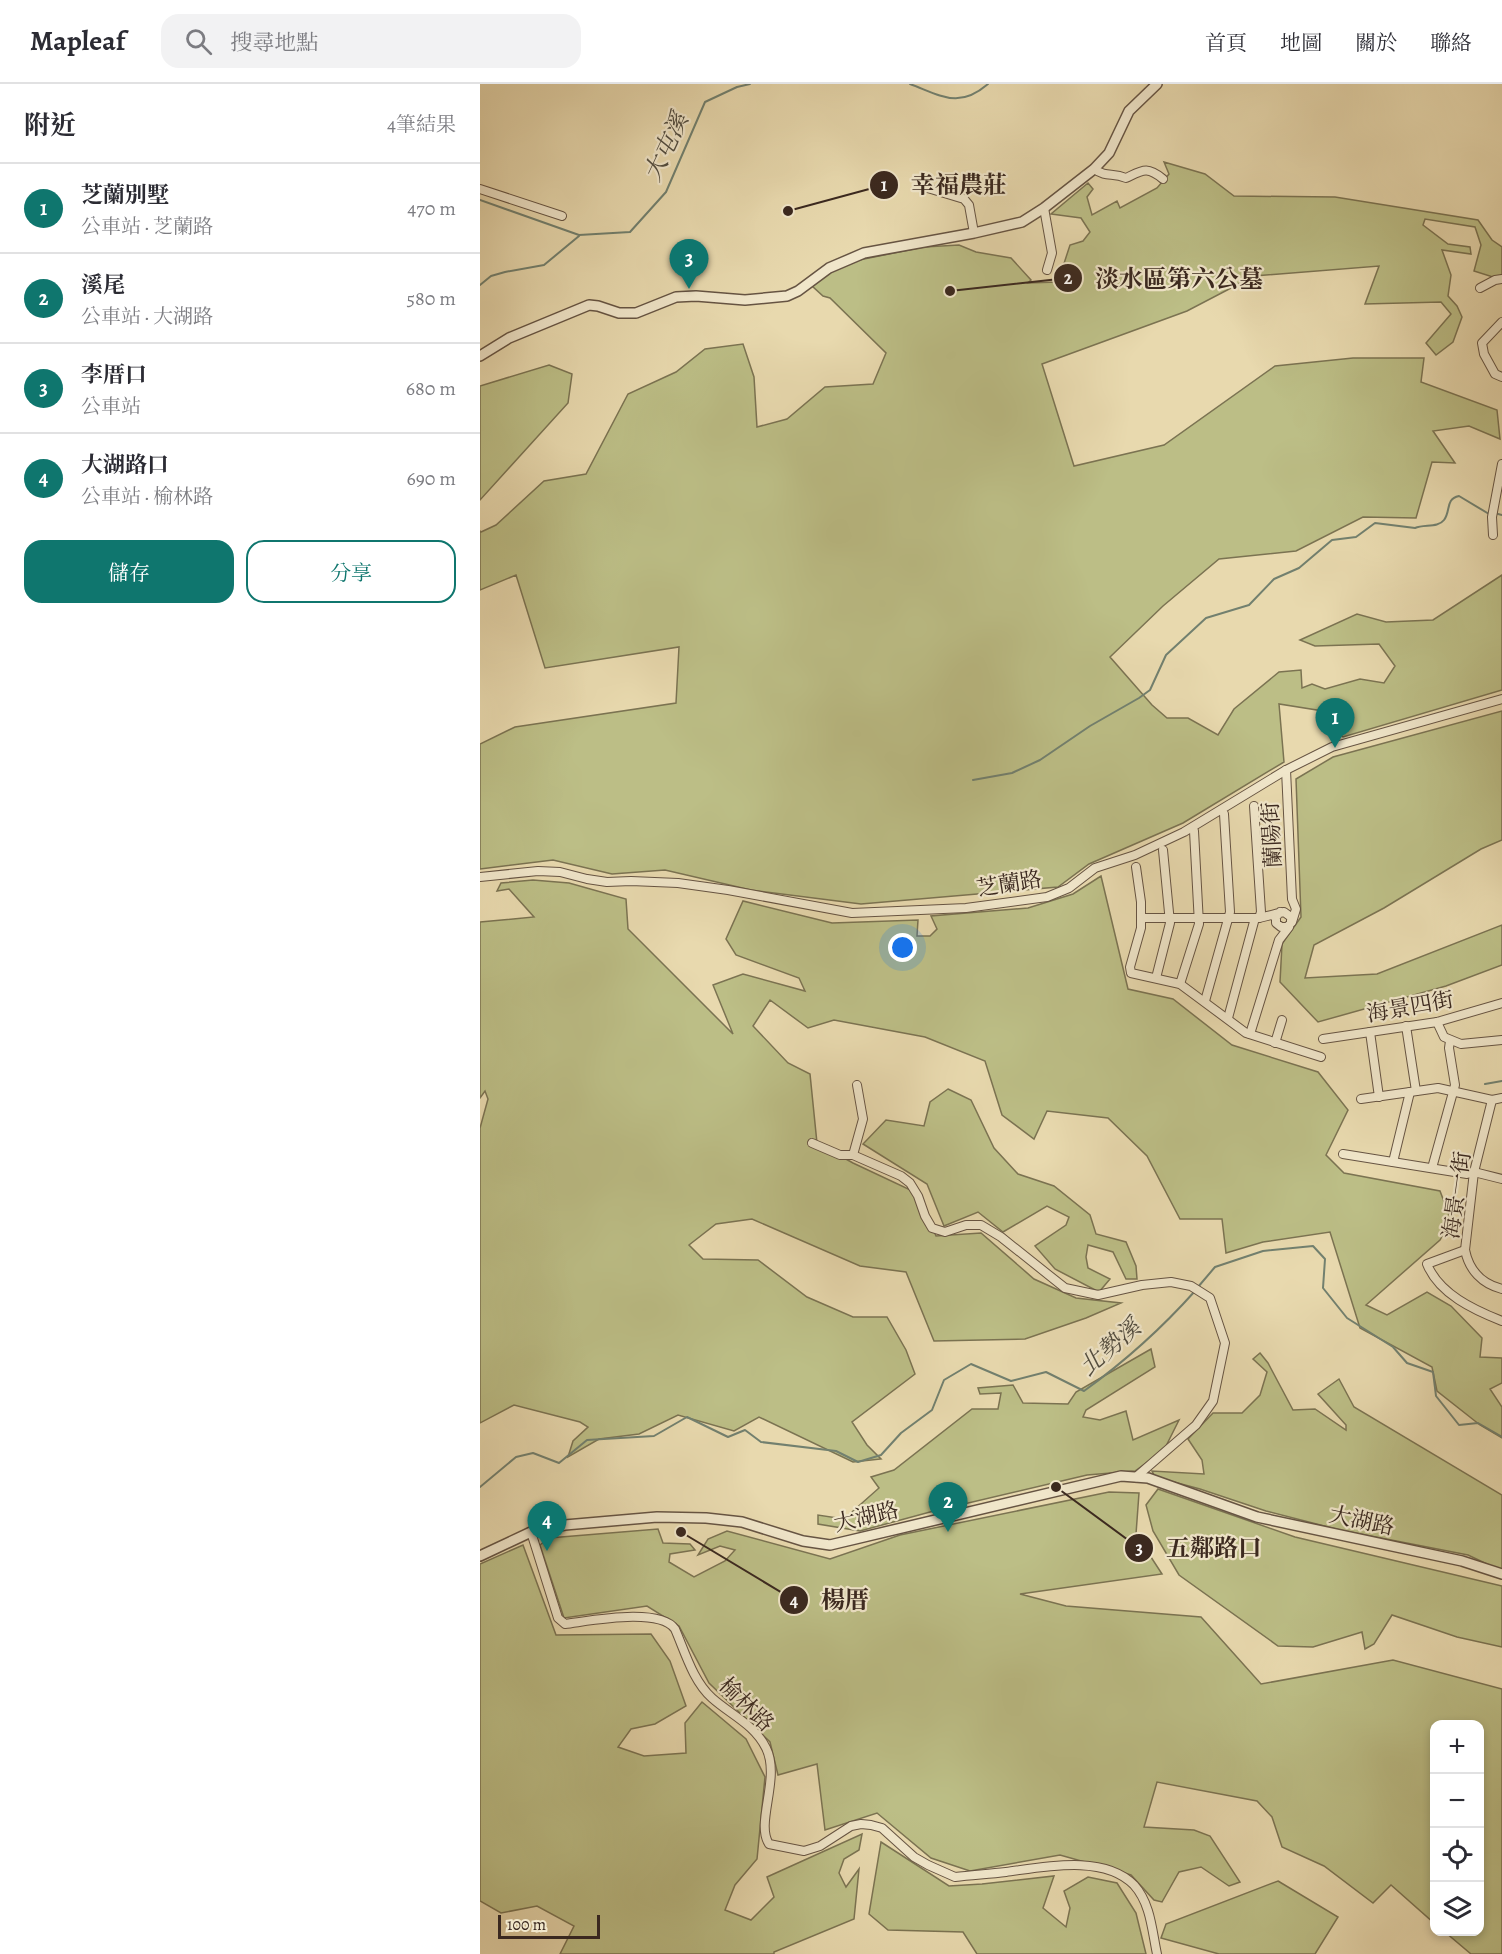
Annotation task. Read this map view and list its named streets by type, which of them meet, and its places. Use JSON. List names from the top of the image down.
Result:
{
  "streets": {
    "street": [
      "蘭陽街",
      "芝蘭路",
      "海景四街",
      "海景一街",
      "大湖路",
      "榆林路"
    ]
  },
  "crossings": [
    ["蘭陽街", "芝蘭路"],
    ["大湖路", "榆林路"]
  ],
  "water": ["大屯溪", "北勢溪"],
  "places": [
    "幸福農莊",
    "淡水區第六公墓",
    "五鄰路口",
    "楊厝"
  ],
  "scale_bar": "100 m",
  "page": {
    "header": "Mapleaf",
    "search": "搜尋地點",
    "nav": [
      "首頁",
      "地圖",
      "關於",
      "聯絡"
    ],
    "heading": ["附近", "4筆結果"],
    "list": [
      {
        "mark": "1",
        "name": "芝蘭別墅",
        "note": "公車站 · 芝蘭路",
        "value": "470 m"
      },
      {
        "mark": "2",
        "name": "溪尾",
        "note": "公車站 · 大湖路",
        "value": "580 m"
      },
      {
        "mark": "3",
        "name": "李厝口",
        "note": "公車站",
        "value": "680 m"
      },
      {
        "mark": "4",
        "name": "大湖路口",
        "note": "公車站 · 榆林路",
        "value": "690 m"
      }
    ],
    "pins": [
      "3",
      "1",
      "2",
      "4"
    ],
    "buttons": ["儲存", "分享"],
    "map_buttons": ["+", "−"],
    "scale": "100 m"
  }
}
